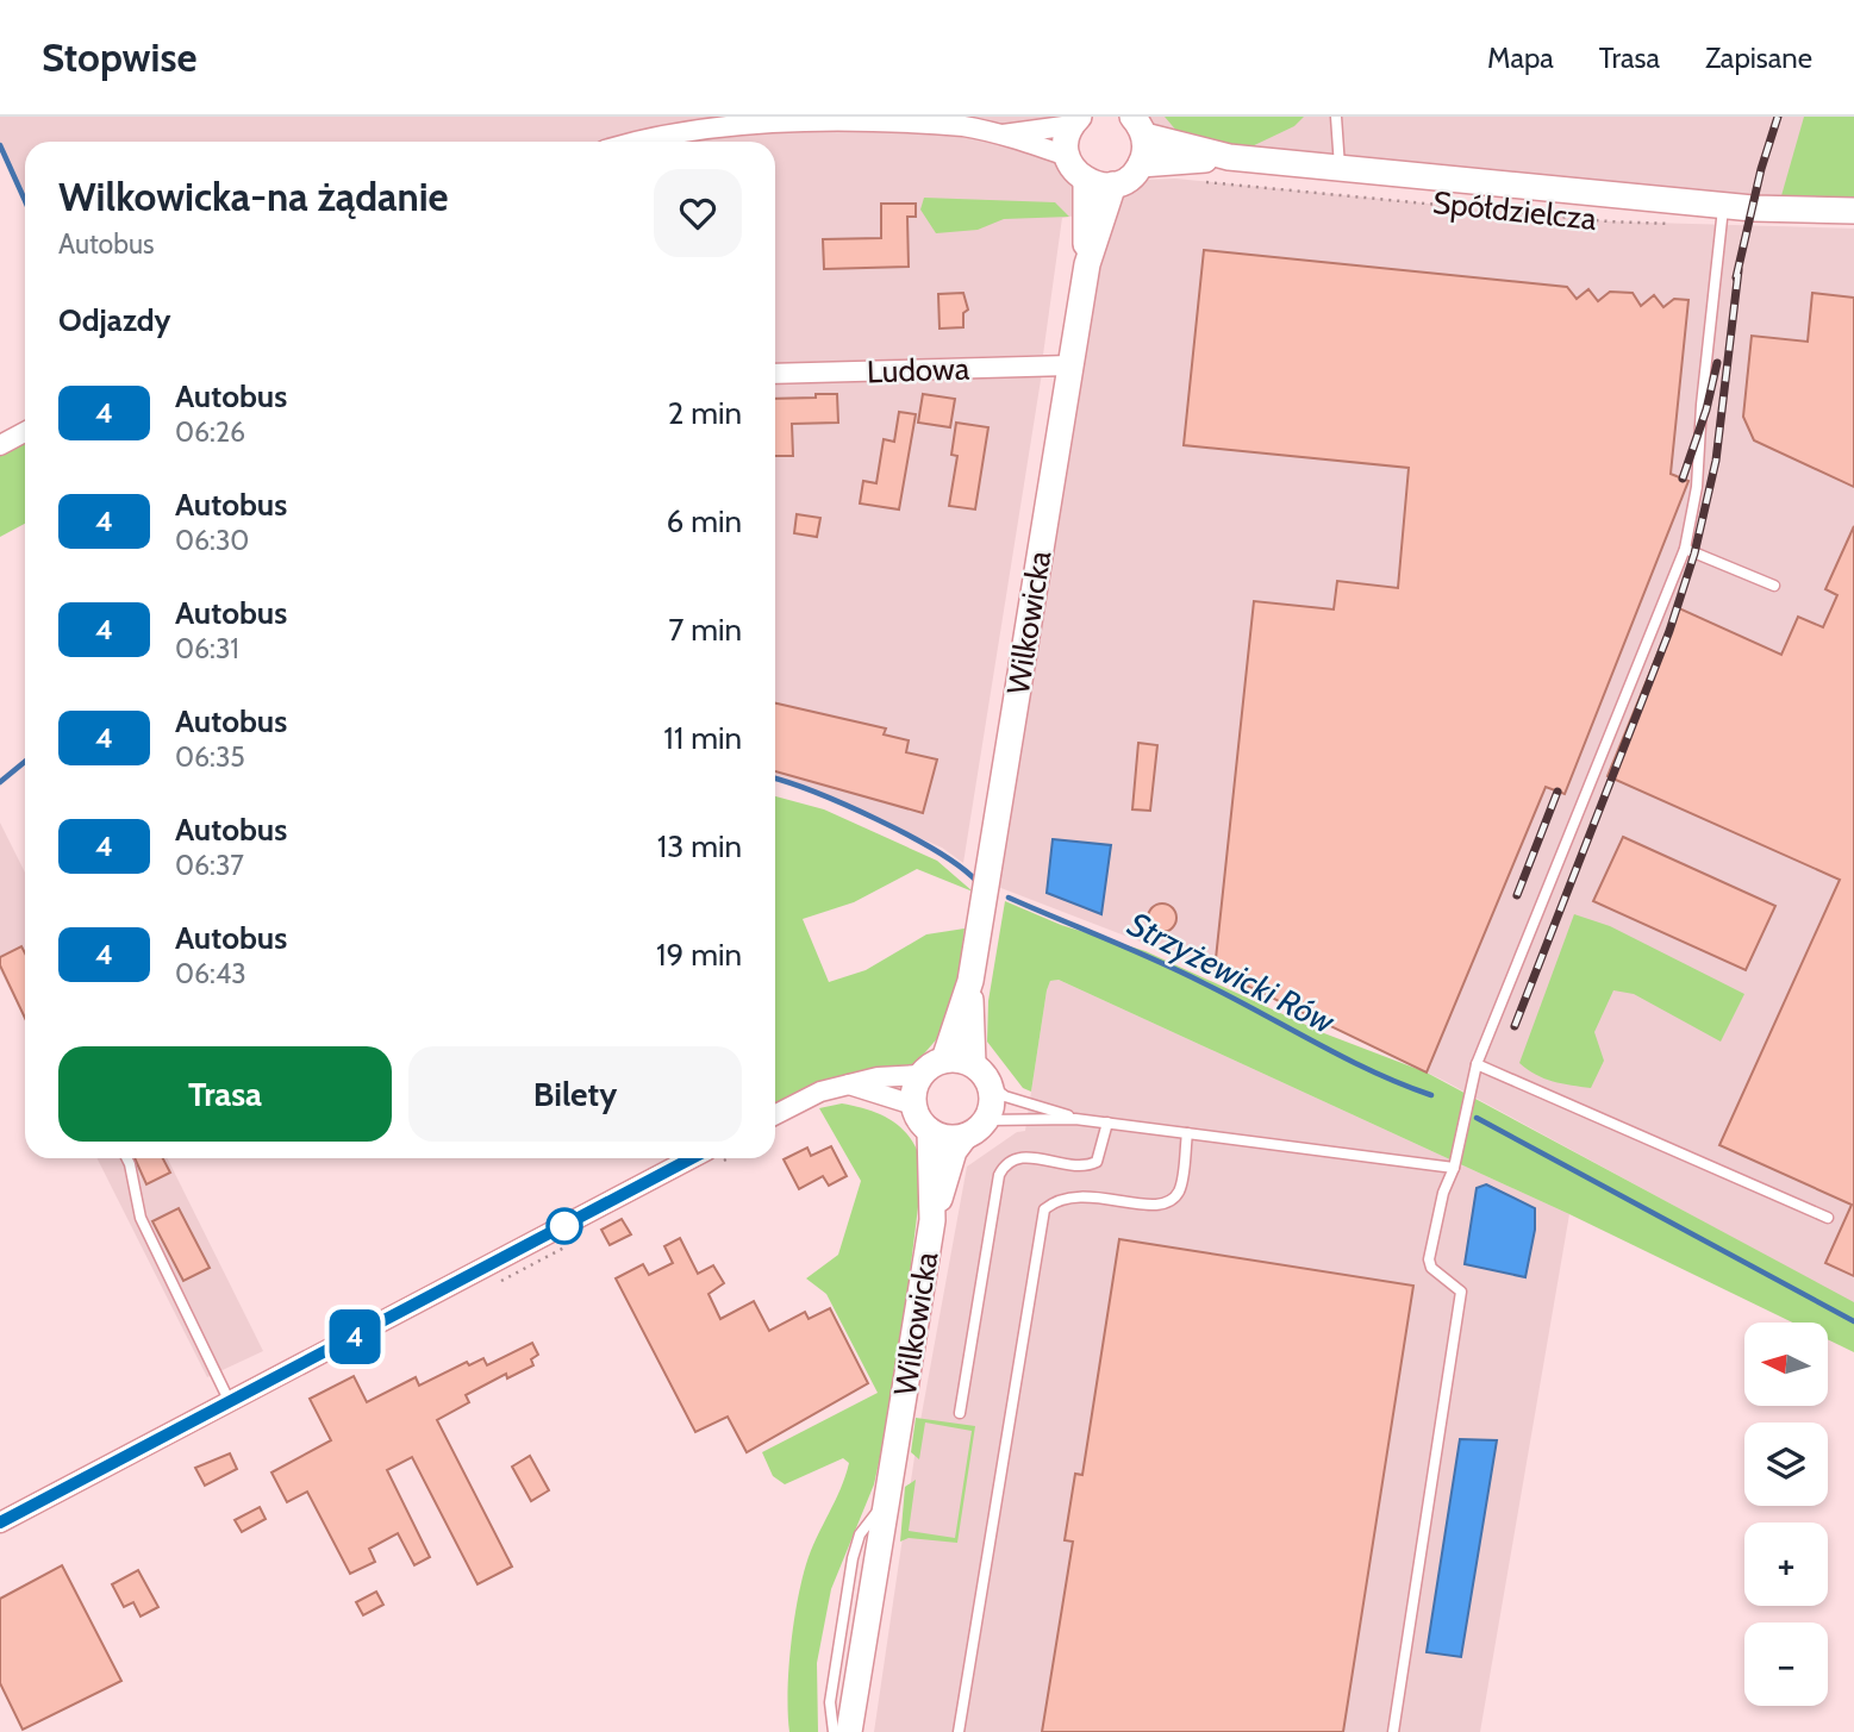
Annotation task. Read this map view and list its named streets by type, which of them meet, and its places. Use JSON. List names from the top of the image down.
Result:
{
  "streets": {
    "main road": ["Spółdzielcza", "Wilkowicka"],
    "street": ["Ludowa"]
  },
  "crossings": [
    ["Ludowa", "Wilkowicka"]
  ],
  "water": ["Strzyżewicki Rów"],
  "lines": ["bus line 4"],
  "north": "left",
  "page": {
    "header": "Stopwise",
    "nav": ["Mapa", "Trasa", "Zapisane"],
    "on_map": "4",
    "heading": [
      ["Wilkowicka-na żądanie", "Autobus"],
      "Odjazdy"
    ],
    "list": [
      {
        "mark": "4",
        "name": "Autobus",
        "note": "06:26",
        "value": "2 min"
      },
      {
        "mark": "4",
        "name": "Autobus",
        "note": "06:30",
        "value": "6 min"
      },
      {
        "mark": "4",
        "name": "Autobus",
        "note": "06:31",
        "value": "7 min"
      },
      {
        "mark": "4",
        "name": "Autobus",
        "note": "06:35",
        "value": "11 min"
      },
      {
        "mark": "4",
        "name": "Autobus",
        "note": "06:37",
        "value": "13 min"
      },
      {
        "mark": "4",
        "name": "Autobus",
        "note": "06:43",
        "value": "19 min"
      }
    ],
    "buttons": ["Trasa", "Bilety"],
    "map_buttons": ["+", "−"]
  }
}
